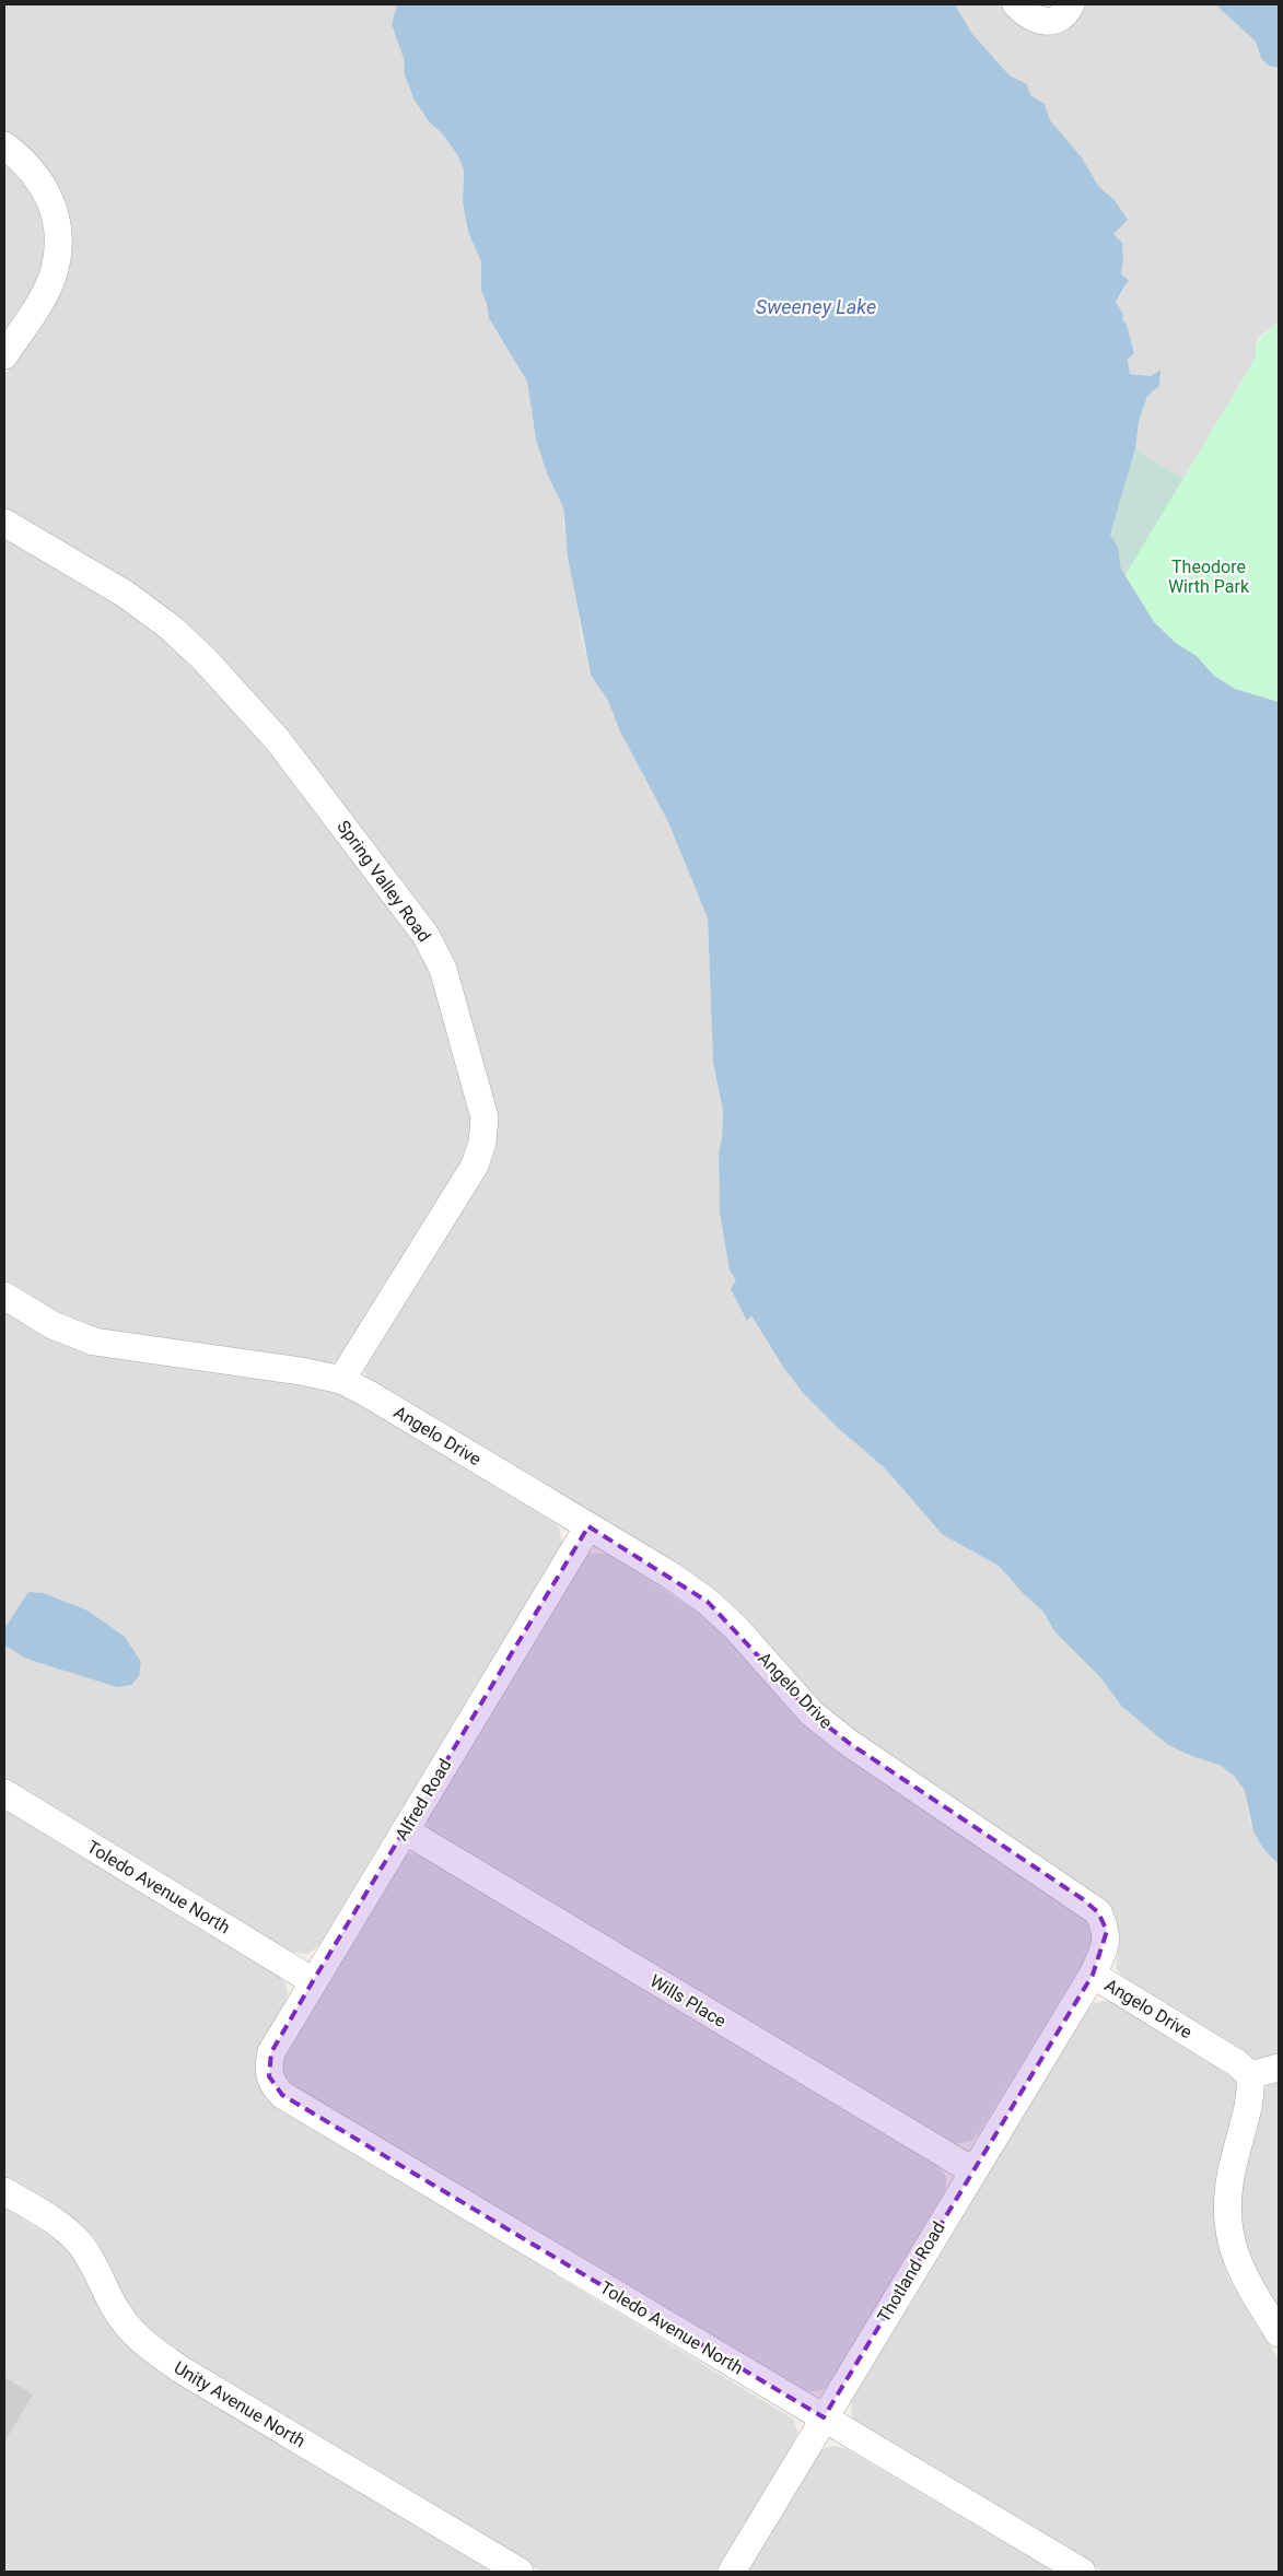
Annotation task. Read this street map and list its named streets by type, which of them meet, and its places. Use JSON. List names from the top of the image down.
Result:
{
  "streets": {
    "street": [
      "Spring Valley Road",
      "Angelo Drive",
      "Alfred Road",
      "Toledo Avenue North",
      "Wills Place",
      "Thotland Road",
      "Unity Avenue North"
    ]
  },
  "crossings": [
    ["Spring Valley Road", "Angelo Drive"],
    ["Angelo Drive", "Alfred Road"],
    ["Angelo Drive", "Thotland Road"],
    ["Alfred Road", "Toledo Avenue North"],
    ["Alfred Road", "Wills Place"],
    ["Toledo Avenue North", "Thotland Road"],
    ["Wills Place", "Thotland Road"]
  ],
  "water": ["Sweeney Lake"],
  "parks": ["Theodore Wirth Park"]
}
